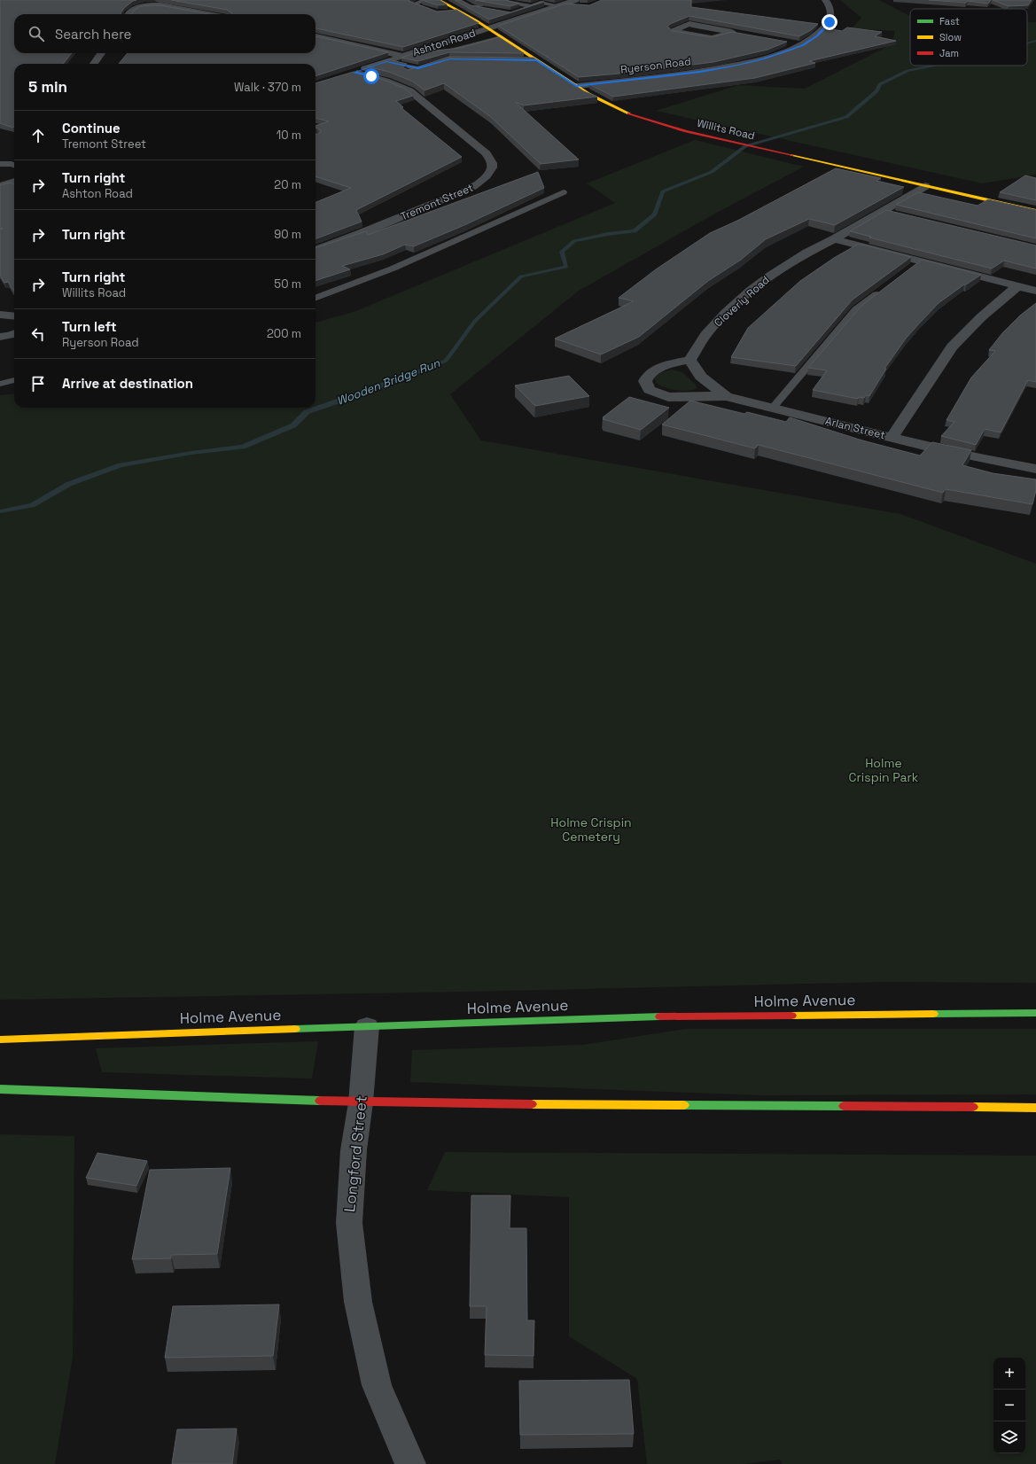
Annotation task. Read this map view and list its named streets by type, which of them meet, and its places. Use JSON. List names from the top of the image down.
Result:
{
  "streets": {
    "street": [
      "Ashton Road",
      "Ryerson Road",
      "Willits Road",
      "Tremont Street",
      "Cloverly Road",
      "Arlan Street",
      "Holme Avenue",
      "Longford Street"
    ]
  },
  "crossings": [
    ["Ashton Road", "Willits Road"],
    ["Ashton Road", "Tremont Street"],
    ["Ryerson Road", "Willits Road"],
    ["Willits Road", "Cloverly Road"],
    ["Cloverly Road", "Arlan Street"],
    ["Holme Avenue", "Longford Street"]
  ],
  "water": ["Wooden Bridge Run"],
  "parks": ["Holme Crispin Park", "Holme Crispin Cemetery"],
  "legend": ["Fast", "Slow", "Jam"],
  "page": {
    "search": "Search here",
    "heading": ["5 min", "Walk · 370 m"],
    "list": [
      ["Continue", "Tremont Street", "10 m"],
      ["Turn right", "Ashton Road", "20 m"],
      ["Turn right", "90 m"],
      ["Turn right", "Willits Road", "50 m"],
      ["Turn left", "Ryerson Road", "200 m"],
      "Arrive at destination"
    ],
    "map_buttons": ["+", "−"]
  }
}
